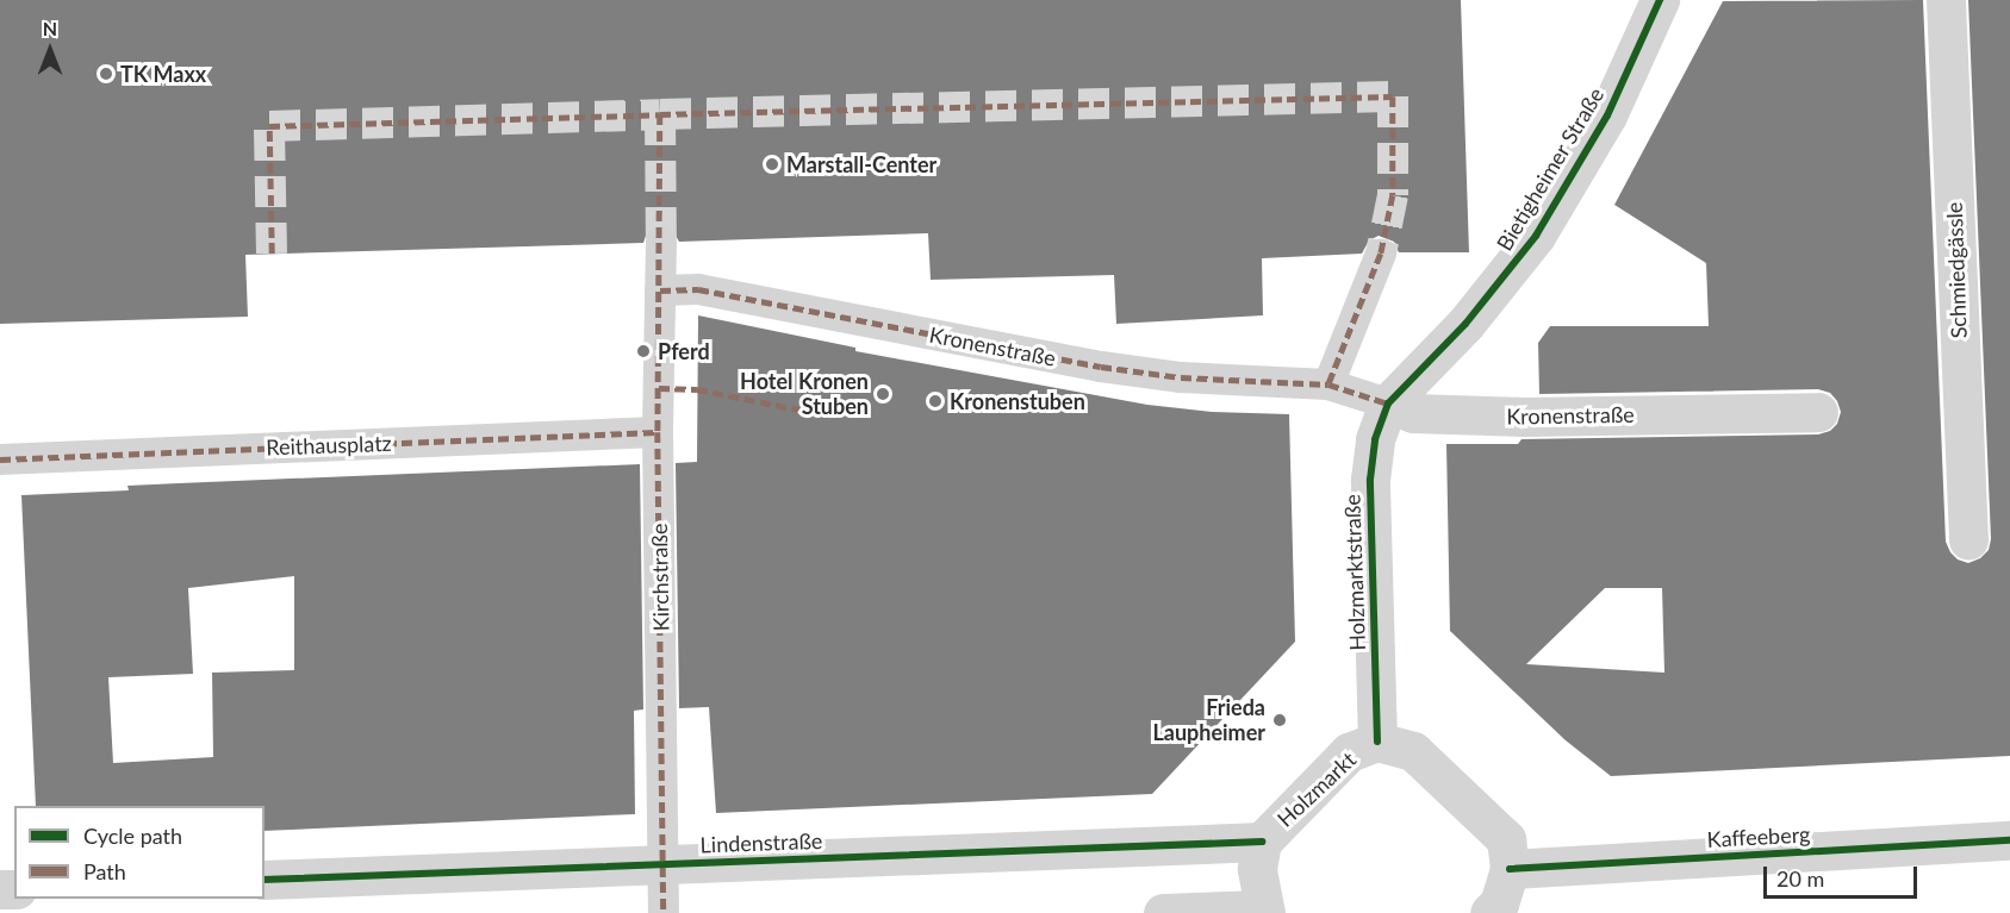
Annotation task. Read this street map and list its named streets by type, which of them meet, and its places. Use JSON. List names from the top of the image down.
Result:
{
  "streets": {
    "street": [
      "Bietigheimer Straße",
      "Schmiedgässle",
      "Kronenstraße",
      "Reithausplatz",
      "Holzmarktstraße",
      "Kirchstraße",
      "Holzmarkt",
      "Kaffeeberg",
      "Lindenstraße"
    ]
  },
  "crossings": [
    ["Bietigheimer Straße", "Kronenstraße"],
    ["Bietigheimer Straße", "Holzmarktstraße"],
    ["Kronenstraße", "Holzmarktstraße"],
    ["Kronenstraße", "Kirchstraße"],
    ["Reithausplatz", "Kirchstraße"],
    ["Holzmarktstraße", "Holzmarkt"],
    ["Kirchstraße", "Lindenstraße"],
    ["Holzmarkt", "Kaffeeberg"],
    ["Holzmarkt", "Lindenstraße"]
  ],
  "places": [
    "TK Maxx",
    "Marstall-Center",
    "Pferd",
    "Hotel Kronen Stuben",
    "Kronenstuben",
    "Frieda Laupheimer"
  ],
  "legend": ["Cycle path", "Path"],
  "scale_bar": "20 m",
  "north": "top"
}
